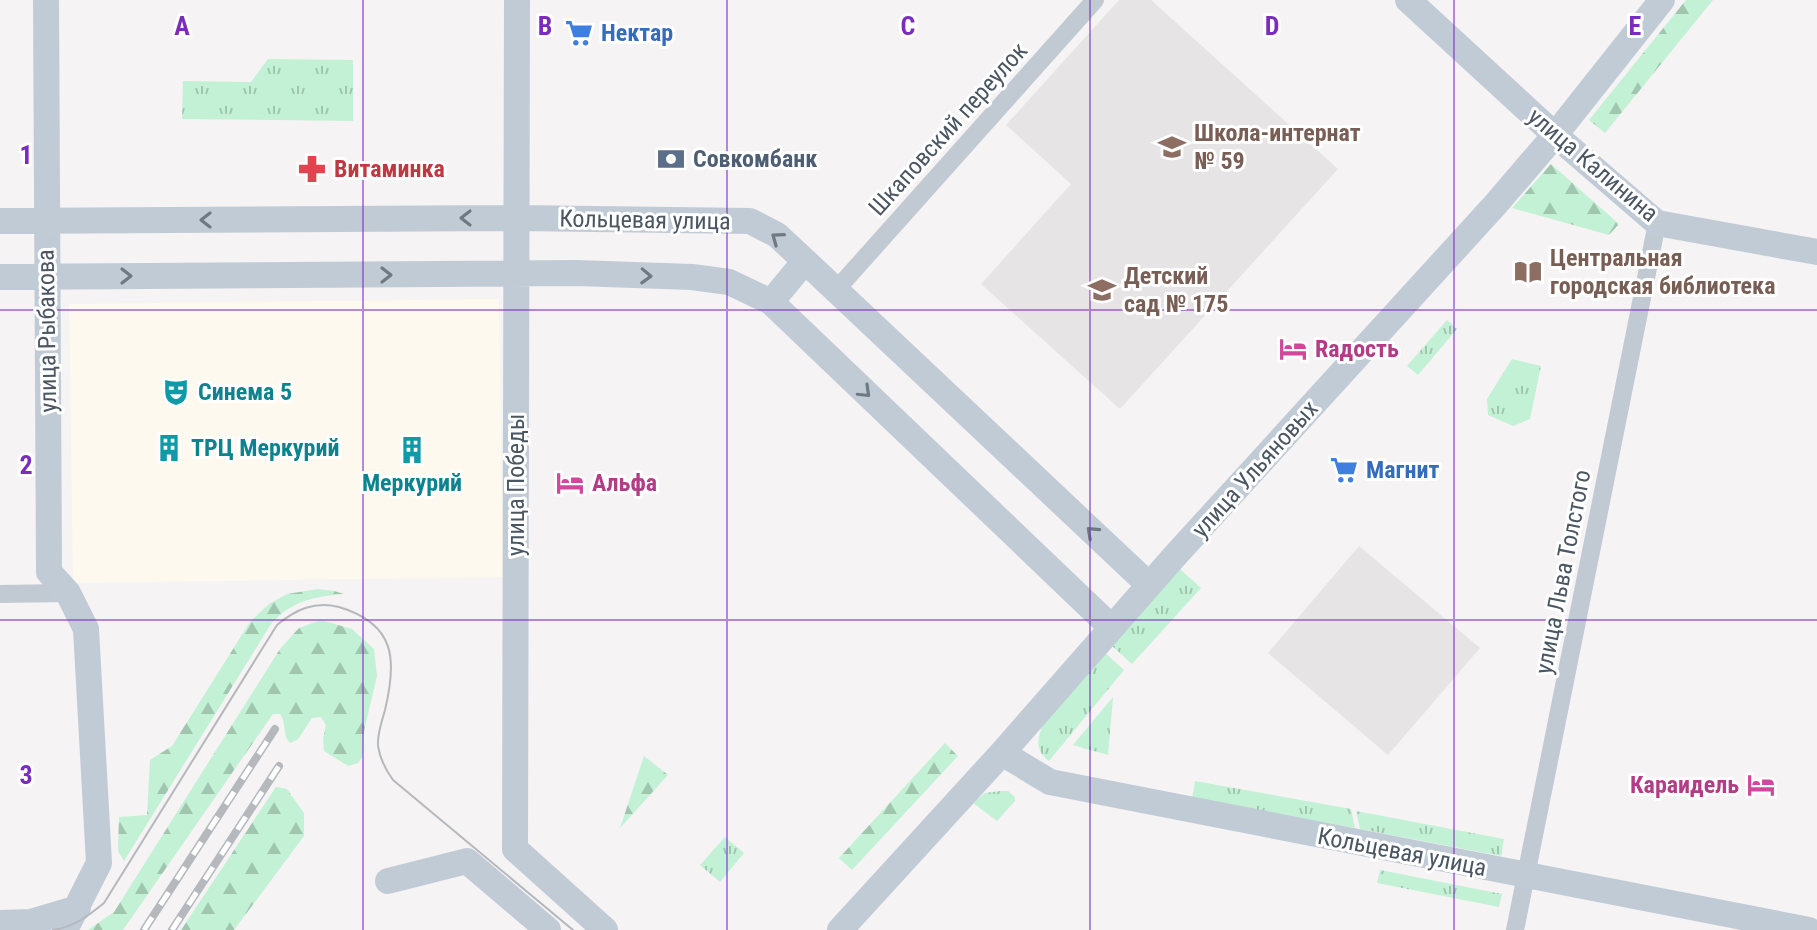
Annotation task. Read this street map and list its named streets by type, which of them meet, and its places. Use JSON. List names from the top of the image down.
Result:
{
  "streets": {
    "street": [
      "Шкаповский переулок",
      "улица Калинина",
      "Кольцевая улица",
      "улица Рыбакова",
      "улица Ульяновых",
      "улица Победы",
      "улица Льва Толстого"
    ]
  },
  "crossings": [
    ["Шкаповский переулок", "Кольцевая улица"],
    ["улица Калинина", "улица Ульяновых"],
    ["улица Калинина", "улица Льва Толстого"],
    ["Кольцевая улица", "улица Рыбакова"],
    ["Кольцевая улица", "улица Ульяновых"],
    ["Кольцевая улица", "улица Победы"],
    ["Кольцевая улица", "улица Льва Толстого"]
  ],
  "places": {
    "supermarket": ["Нектар", "Магнит"],
    "school or university": ["Школа-интернат № 59", "Детский сад № 175"],
    "bank": ["Совкомбанк"],
    "pharmacy": ["Витаминка"],
    "library": ["Центральная городская библиотека"],
    "hotel": ["Rадость", "Альфа", "Караидель"],
    "theatre": ["Синема 5"],
    "building": ["ТРЦ Меркурий", "Меркурий"]
  },
  "grid": {
    "columns": [
      "A",
      "B",
      "C",
      "D",
      "E"
    ],
    "rows": ["1", "2", "3"]
  }
}
